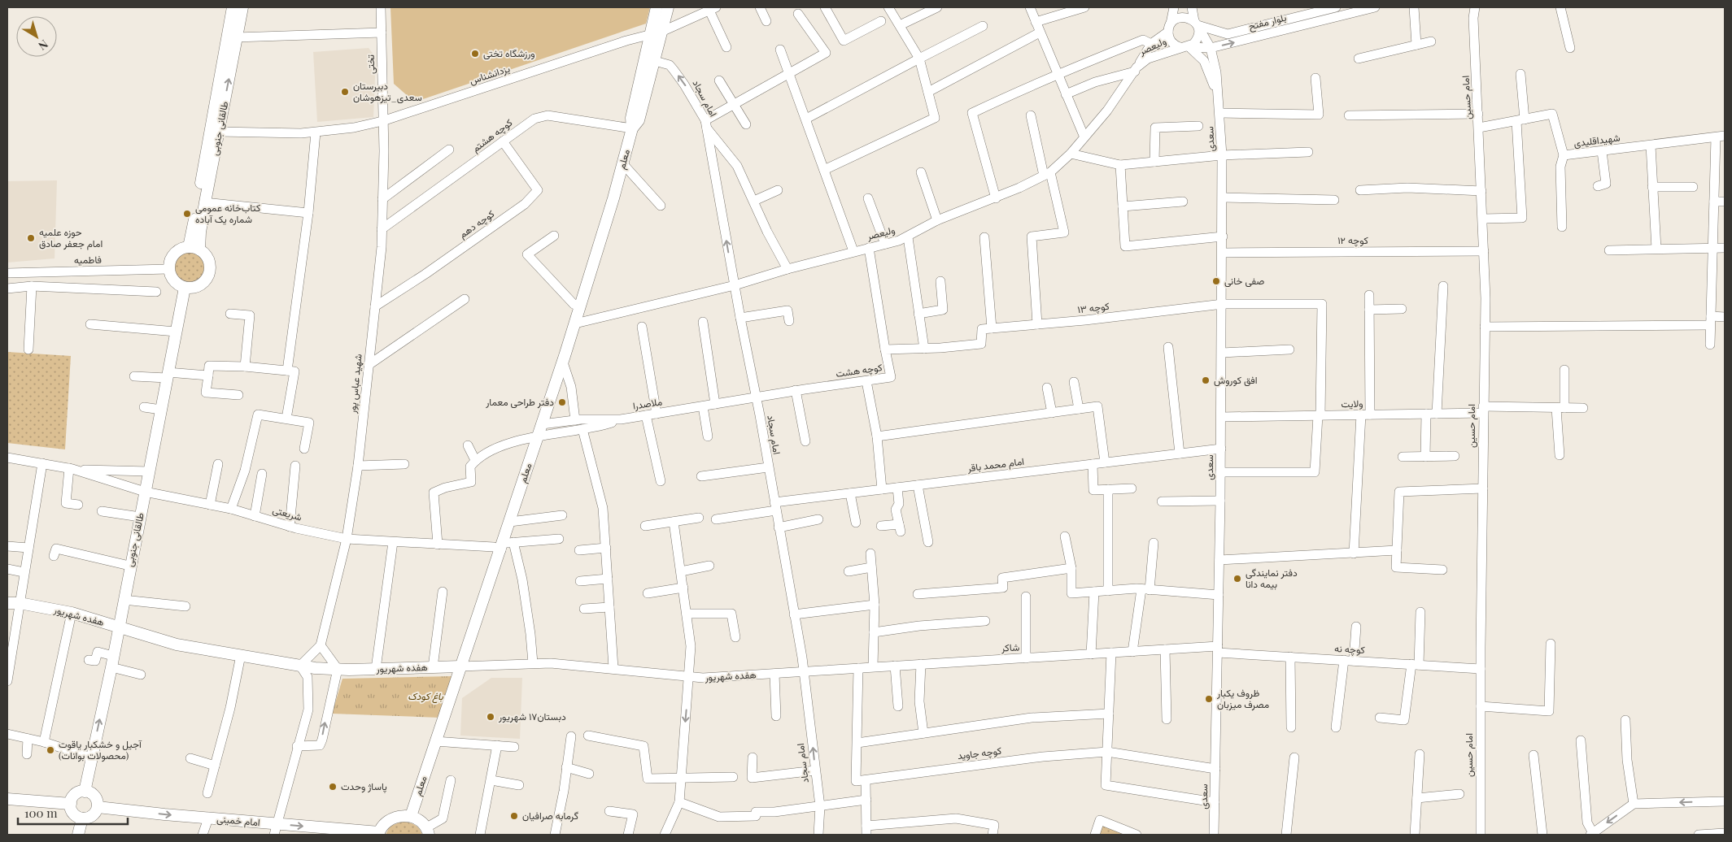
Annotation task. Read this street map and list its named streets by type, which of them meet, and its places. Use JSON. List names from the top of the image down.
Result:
{
  "streets": {
    "main road": [
      "طالقانی جنوبی",
      "معلم",
      "هفده شهریور",
      "امام خمینی"
    ],
    "street": [
      "بلوار مفتح",
      "ولیعصر",
      "تختی",
      "یزدانشناس",
      "امام حسین",
      "امام سجاد",
      "کوچه هشتم",
      "سعدی",
      "شهیداقلیدی",
      "کوچه دهم",
      "کوچه ۱۲",
      "فاطمیه",
      "کوچه ۱۳",
      "کوچه هشت",
      "شهید عباس پور",
      "ملاصدرا",
      "ولایت",
      "امام محمد باقر",
      "شریعتی",
      "شاکر",
      "کوچه نه",
      "کوچه جاوید"
    ]
  },
  "crossings": [
    ["بلوار مفتح", "ولیعصر"],
    ["بلوار مفتح", "سعدی"],
    ["ولیعصر", "امام سجاد"],
    ["ولیعصر", "سعدی"],
    ["ولیعصر", "معلم"],
    ["تختی", "یزدانشناس"],
    ["تختی", "شهید عباس پور"],
    ["یزدانشناس", "طالقانی جنوبی"],
    ["یزدانشناس", "معلم"],
    ["یزدانشناس", "شهید عباس پور"],
    ["امام حسین", "شهیداقلیدی"],
    ["امام حسین", "کوچه ۱۲"],
    ["امام حسین", "ولایت"],
    ["امام حسین", "کوچه نه"],
    ["امام سجاد", "معلم"],
    ["امام سجاد", "کوچه هشت"],
    ["امام سجاد", "ملاصدرا"],
    ["امام سجاد", "امام محمد باقر"],
    ["امام سجاد", "هفده شهریور"],
    ["امام سجاد", "شاکر"],
    ["طالقانی جنوبی", "فاطمیه"],
    ["طالقانی جنوبی", "شریعتی"],
    ["طالقانی جنوبی", "هفده شهریور"],
    ["طالقانی جنوبی", "امام خمینی"],
    ["کوچه هشتم", "معلم"],
    ["کوچه هشتم", "کوچه دهم"],
    ["کوچه هشتم", "شهید عباس پور"],
    ["سعدی", "کوچه ۱۲"],
    ["سعدی", "کوچه ۱۳"],
    ["سعدی", "ولایت"],
    ["سعدی", "امام محمد باقر"],
    ["سعدی", "شاکر"],
    ["سعدی", "کوچه نه"],
    ["سعدی", "کوچه جاوید"],
    ["معلم", "ملاصدرا"],
    ["معلم", "شریعتی"],
    ["معلم", "هفده شهریور"],
    ["کوچه دهم", "شهید عباس پور"],
    ["کوچه ۱۳", "کوچه هشت"],
    ["کوچه ۱۳", "ولایت"],
    ["کوچه هشت", "ملاصدرا"],
    ["شهید عباس پور", "شریعتی"],
    ["هفده شهریور", "شاکر"],
    ["شاکر", "کوچه نه"]
  ],
  "one_way": ["امام خمینی"],
  "parks": ["باغ کودک"],
  "places": [
    "ورزشگاه تختی",
    "دبیرستان سعدی_تیزهوشان",
    "کتاب‌خانه عمومی شماره یک آباده",
    "حوزه علمیه امام جعفر صادق",
    "صفی خانی",
    "افق کوروش",
    "دفتر طراحی معمار",
    "دفتر نمایندگی بیمه دانا",
    "ظروف یکبار مصرف میزبان",
    "دبستان۱۷ شهریور",
    "آجیل و خشکبار یاقوت (محصولات بوانات)",
    "پاساژ وحدت",
    "گرمابه صرافیان"
  ],
  "scale_bar": "100 m",
  "north": "bottom right"
}
